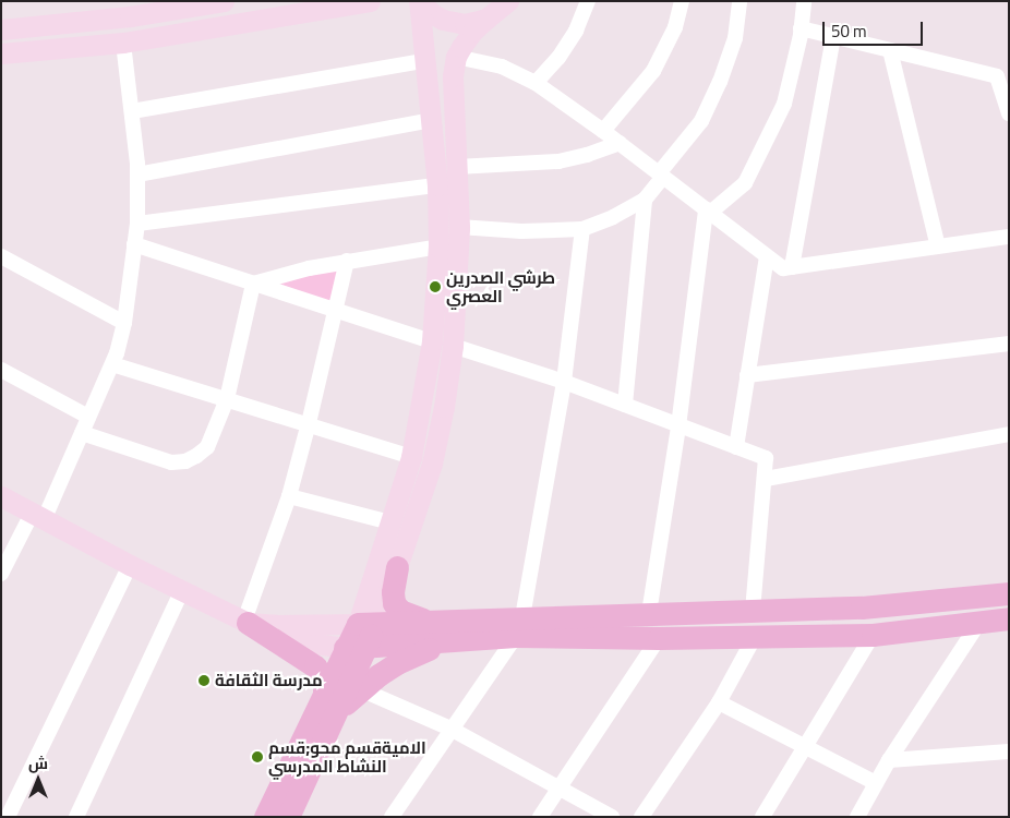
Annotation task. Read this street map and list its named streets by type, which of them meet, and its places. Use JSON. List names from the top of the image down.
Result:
{
  "places": ["طرشي الصدرين العصري", "مدرسة الثقافة", "الاميةقسم محو;قسم النشاط المدرسي"],
  "scale_bar": "50 m",
  "north": "top"
}
